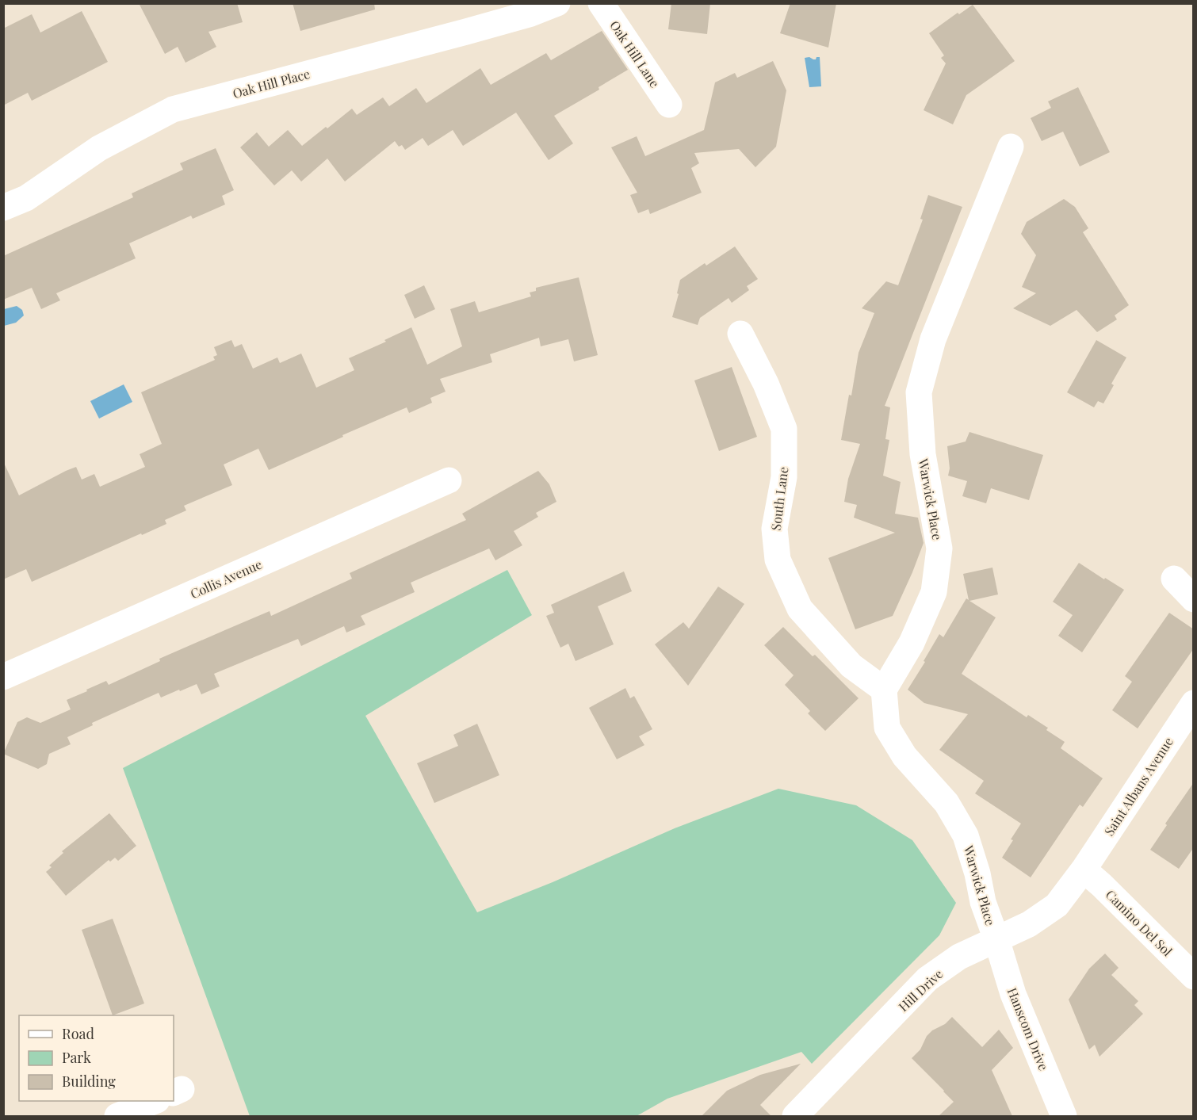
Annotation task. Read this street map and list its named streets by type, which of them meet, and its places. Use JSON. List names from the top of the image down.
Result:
{
  "streets": {
    "street": [
      "Oak Hill Lane",
      "Oak Hill Place",
      "South Lane",
      "Warwick Place",
      "Collis Avenue",
      "Saint Albans Avenue",
      "Camino Del Sol",
      "Hill Drive",
      "Hanscom Drive"
    ]
  },
  "crossings": [
    ["South Lane", "Warwick Place"],
    ["Warwick Place", "Hill Drive"],
    ["Warwick Place", "Hanscom Drive"],
    ["Saint Albans Avenue", "Camino Del Sol"],
    ["Saint Albans Avenue", "Hill Drive"],
    ["Camino Del Sol", "Hill Drive"],
    ["Hill Drive", "Hanscom Drive"]
  ],
  "legend": ["Road", "Park", "Building"]
}
